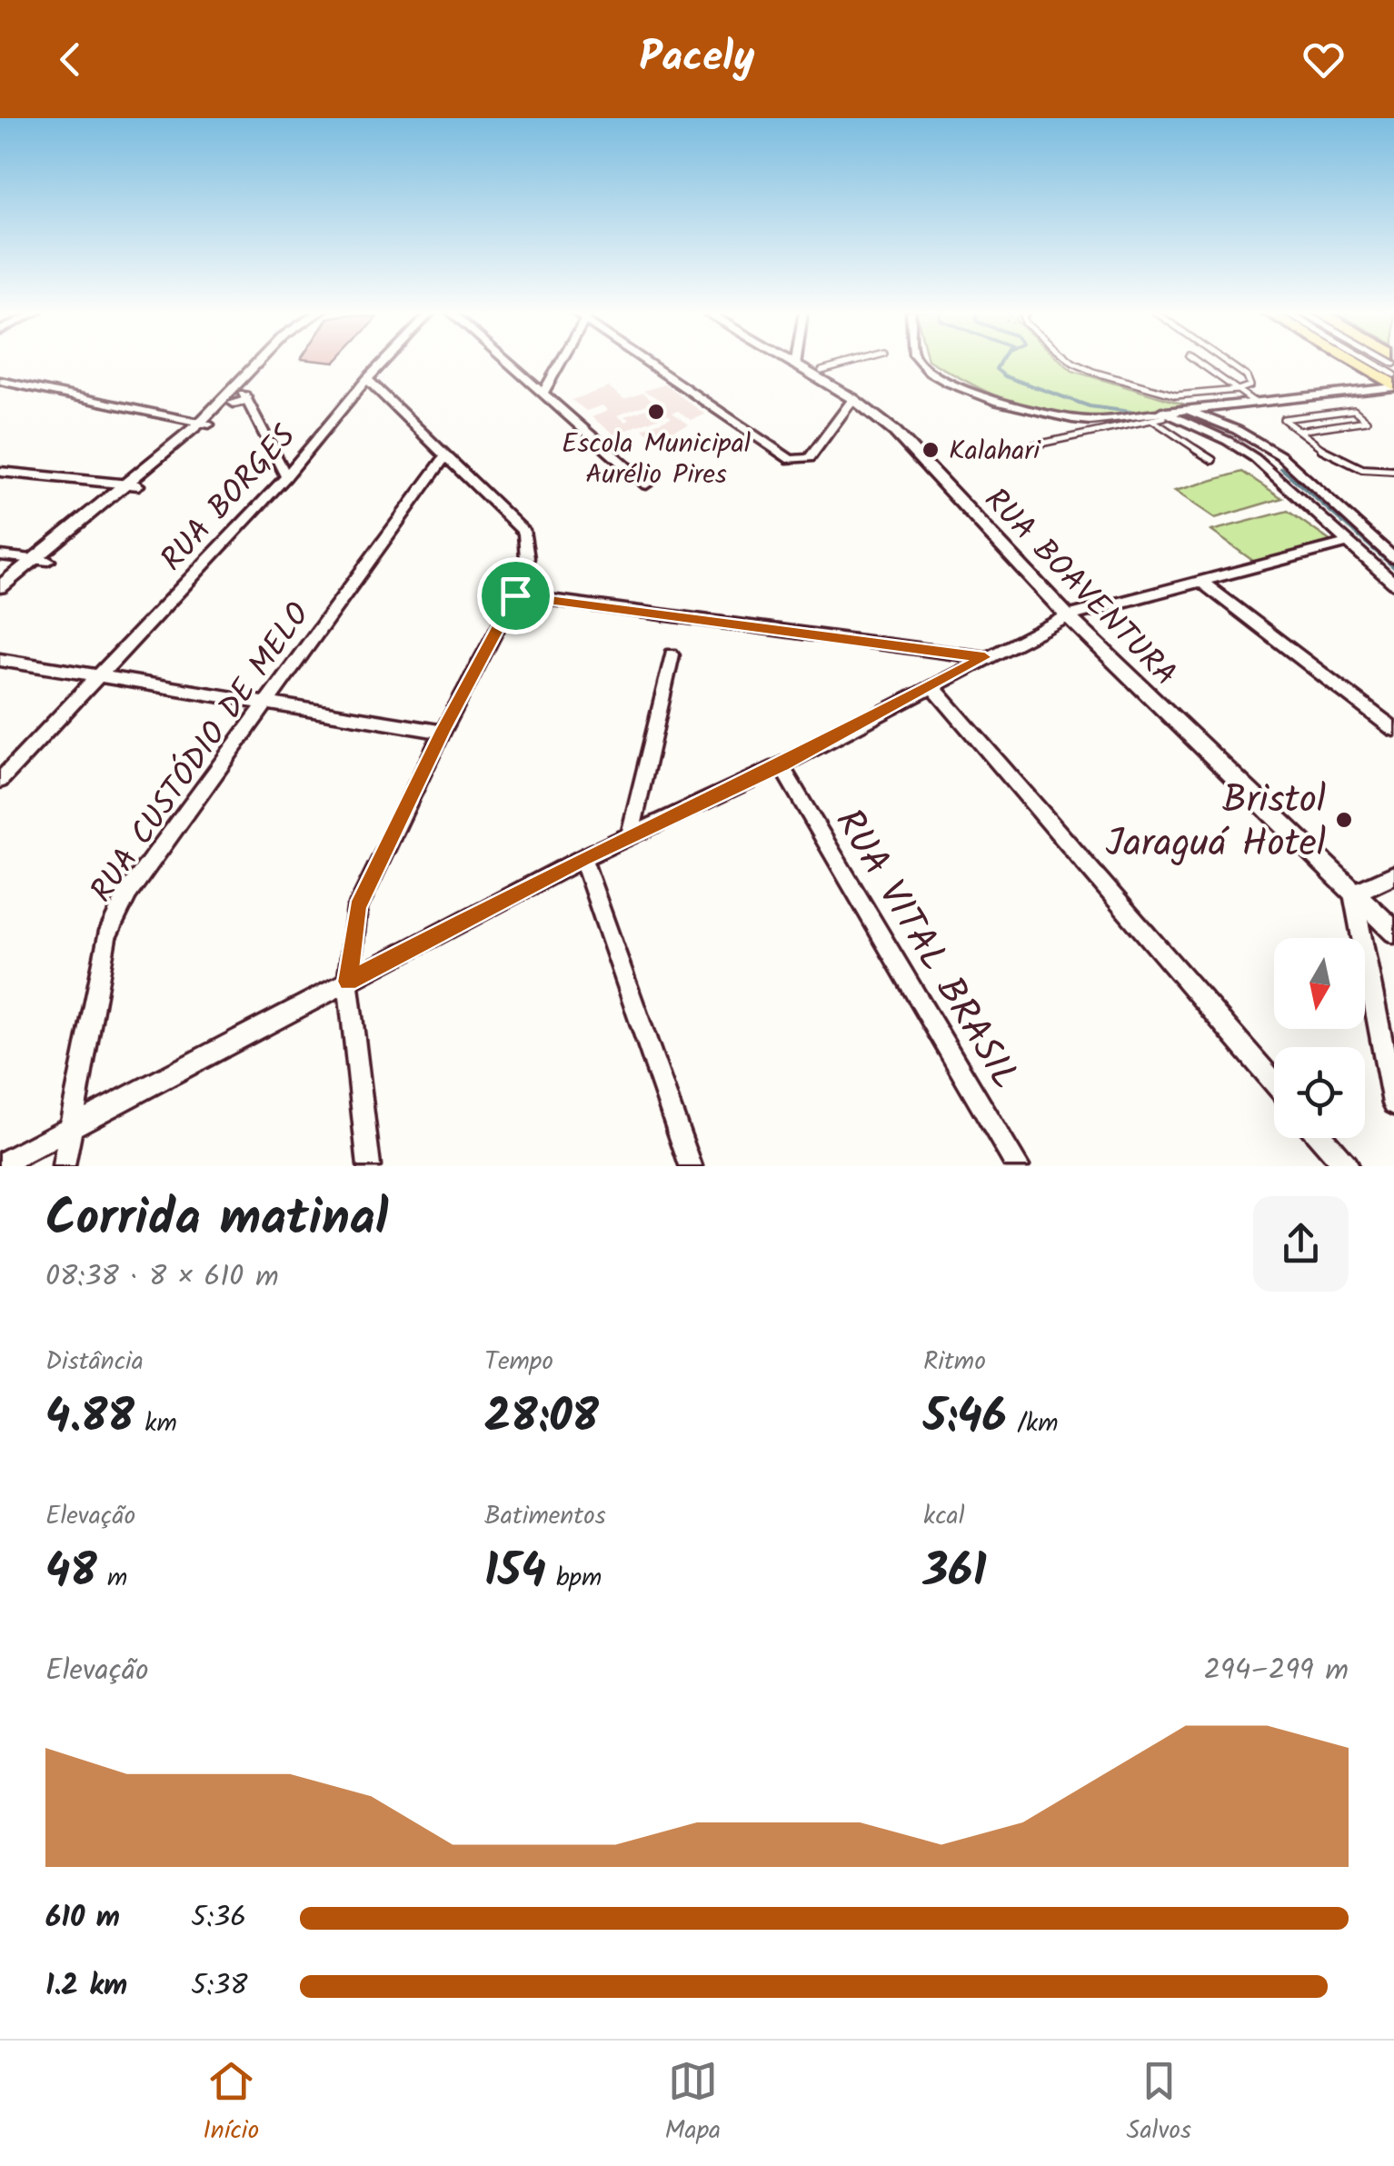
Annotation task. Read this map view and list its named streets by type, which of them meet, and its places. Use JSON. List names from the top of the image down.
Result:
{
  "streets": {
    "street": [
      "RUA BORGES",
      "RUA BOAVENTURA",
      "RUA CUSTÓDIO DE MELO",
      "RUA VITAL BRASIL"
    ]
  },
  "places": ["Escola Municipal Aurélio Pires", "Kalahari", "Bristol Jaraguá Hotel"],
  "north": "bottom",
  "page": {
    "header": "Pacely",
    "heading": ["Corrida matinal", "08:38 · 8 × 610 m"],
    "stats": [
      ["Distância", "4.88 km"],
      ["Tempo", "28:08"],
      ["Ritmo", "5:46 /km"],
      ["Elevação", "48 m"],
      ["Batimentos", "154 bpm"],
      ["kcal", "361"]
    ],
    "chart": ["Elevação", "294–299 m"],
    "list": [
      {
        "name": "610 m",
        "note": "5:36"
      },
      {
        "name": "1.2 km",
        "note": "5:38"
      }
    ],
    "tabs": ["Início", "Mapa", "Salvos"]
  }
}
